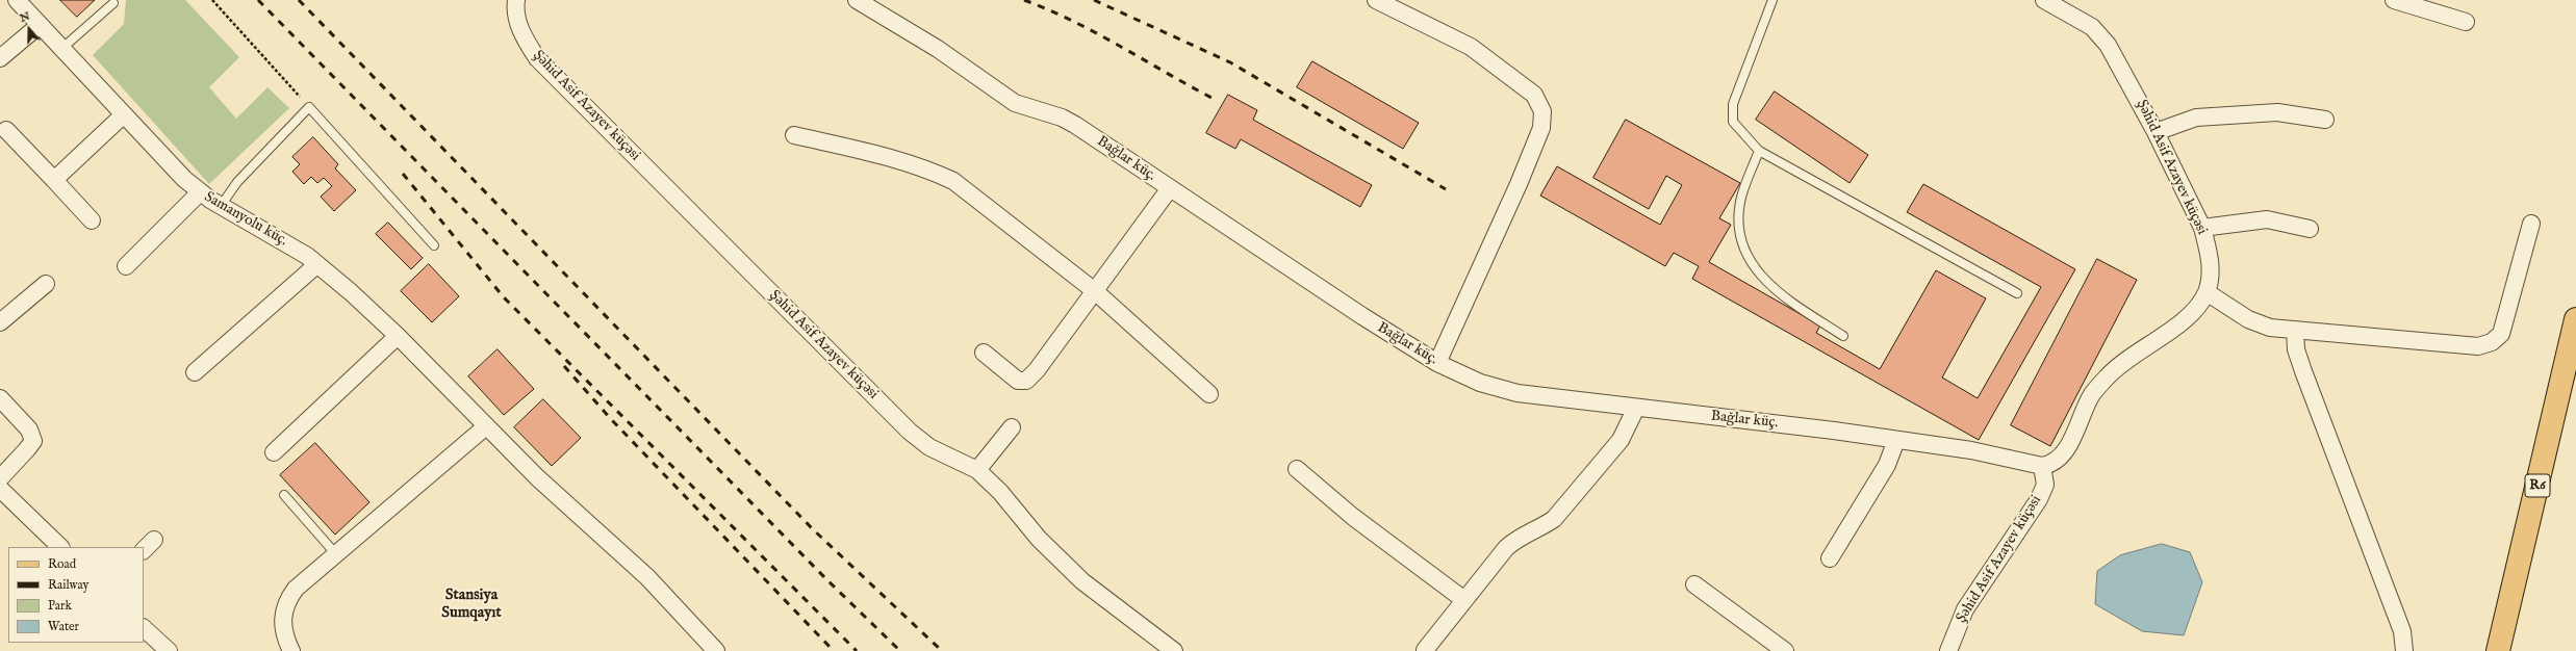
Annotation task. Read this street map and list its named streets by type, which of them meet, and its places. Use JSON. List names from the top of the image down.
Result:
{
  "streets": {
    "main road": ["R6"],
    "street": ["Şəhid Asif Azayev küçəsi", "Bağlar küç.", "Samanyolu küç."]
  },
  "crossings": [
    ["Şəhid Asif Azayev küçəsi", "Bağlar küç."]
  ],
  "districts": ["Stansiya Sumqayıt"],
  "legend": [
    "Road",
    "Railway",
    "Park",
    "Water"
  ],
  "north": "top"
}
